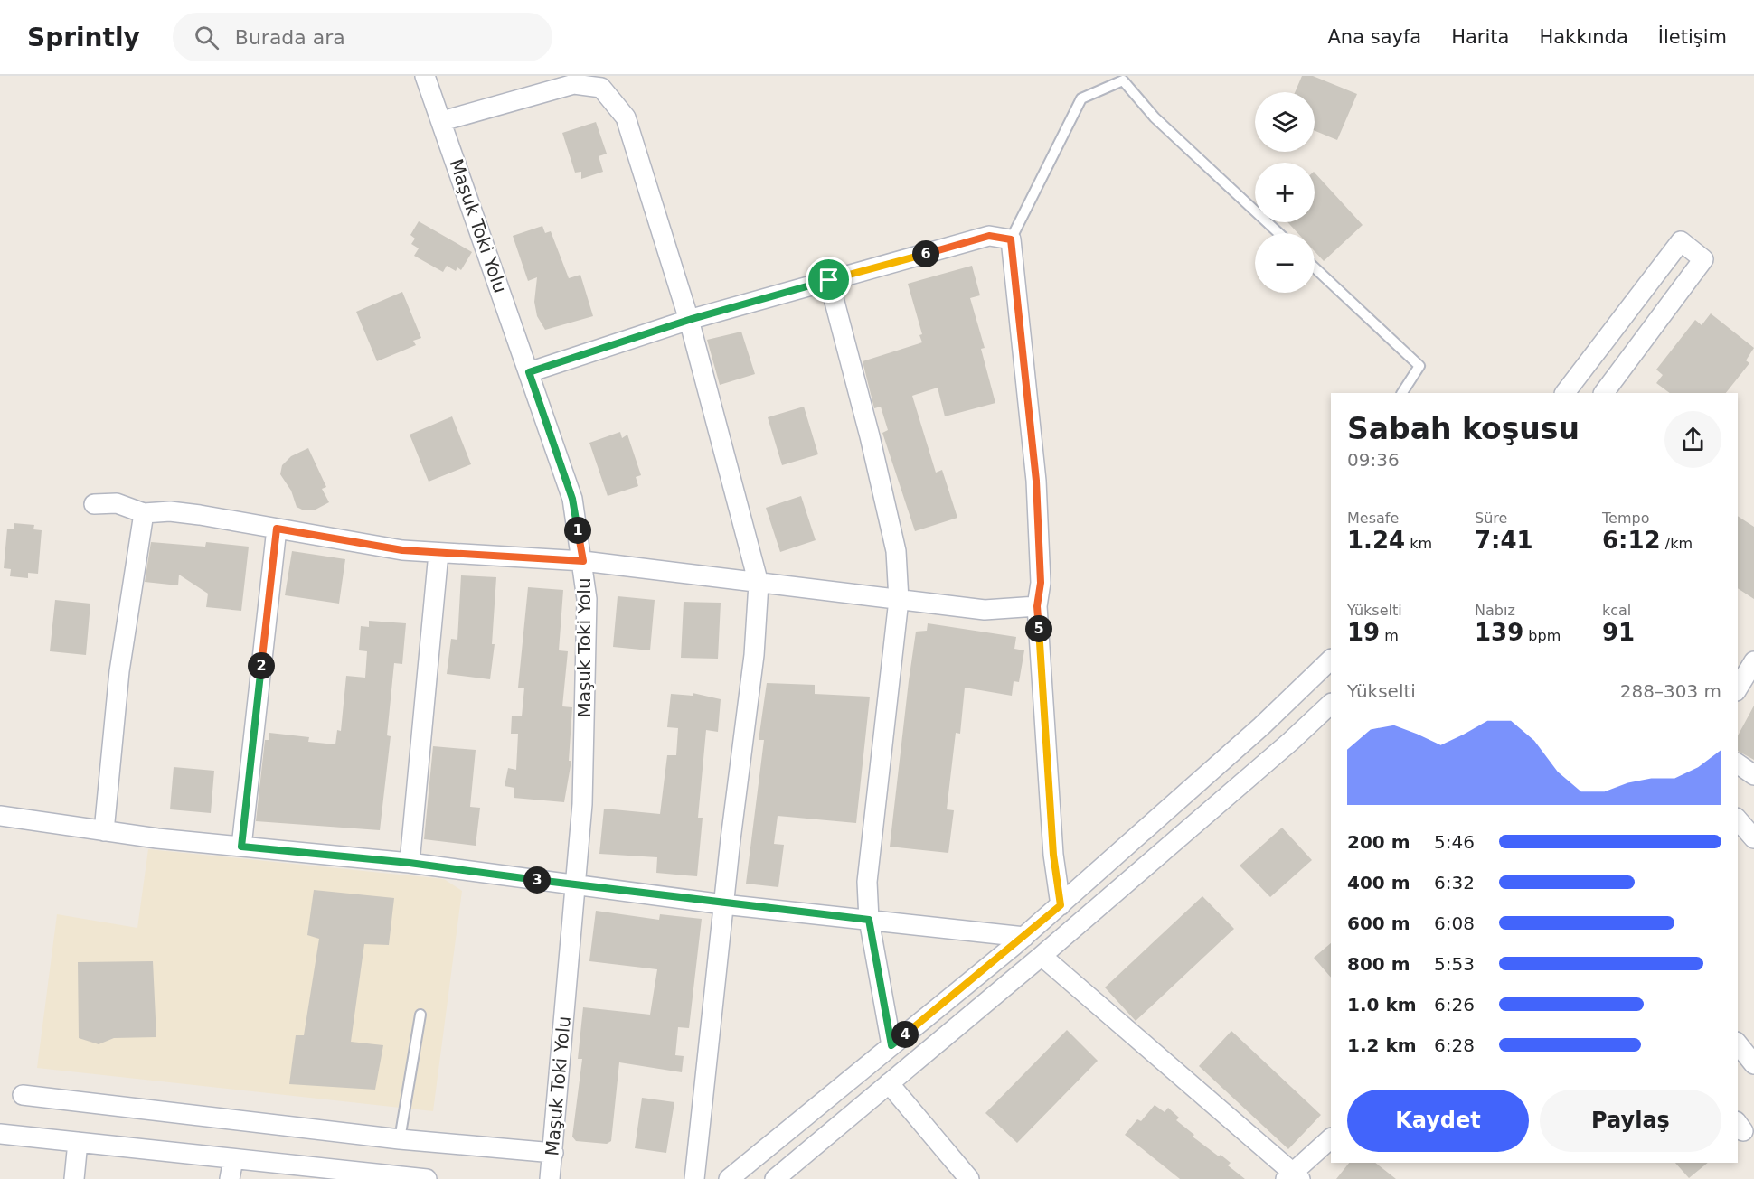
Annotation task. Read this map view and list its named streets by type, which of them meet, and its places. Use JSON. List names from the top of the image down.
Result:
{
  "streets": {
    "street": ["Maşuk Toki Yolu"]
  },
  "page": {
    "header": "Sprintly",
    "search": "Burada ara",
    "nav": [
      "Ana sayfa",
      "Harita",
      "Hakkında",
      "İletişim"
    ],
    "map_buttons": ["+", "−"],
    "pins": [
      "6",
      "1",
      "5",
      "2",
      "3",
      "4"
    ],
    "heading": ["Sabah koşusu", "09:36"],
    "stats": [
      ["Mesafe", "1.24 km"],
      ["Süre", "7:41"],
      ["Tempo", "6:12 /km"],
      ["Yükselti", "19 m"],
      ["Nabız", "139 bpm"],
      ["kcal", "91"]
    ],
    "chart": ["Yükselti", "288–303 m"],
    "list": [
      {
        "name": "200 m",
        "note": "5:46"
      },
      {
        "name": "400 m",
        "note": "6:32"
      },
      {
        "name": "600 m",
        "note": "6:08"
      },
      {
        "name": "800 m",
        "note": "5:53"
      },
      {
        "name": "1.0 km",
        "note": "6:26"
      },
      {
        "name": "1.2 km",
        "note": "6:28"
      }
    ],
    "buttons": ["Kaydet", "Paylaş"]
  }
}
